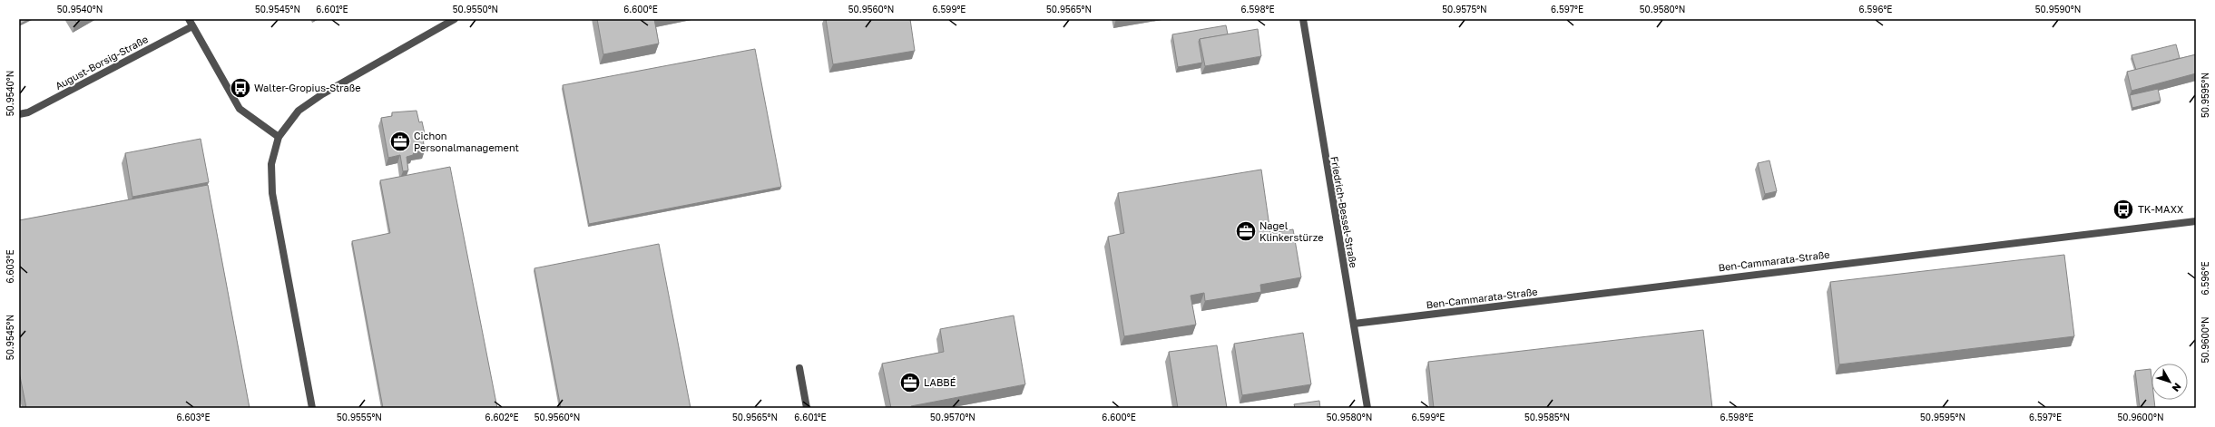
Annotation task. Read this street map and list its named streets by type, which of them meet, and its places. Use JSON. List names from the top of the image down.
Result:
{
  "streets": {
    "street": ["August-Borsig-Straße", "Friedrich-Bessel-Straße", "Ben-Cammarata-Straße"]
  },
  "crossings": [
    ["Friedrich-Bessel-Straße", "Ben-Cammarata-Straße"]
  ],
  "places": {
    "bus stop": ["Walter-Gropius-Straße", "TK-MAXX"],
    "office": ["Cichon Personalmanagement", "Nagel Klinkerstürze", "LABBÉ"]
  },
  "north": "bottom right",
  "coordinates": [
    "50.9540°N",
    "50.9545°N",
    "6.601°E",
    "50.9550°N",
    "6.600°E",
    "50.9560°N",
    "6.599°E",
    "50.9565°N",
    "6.598°E",
    "50.9575°N",
    "6.597°E",
    "50.9580°N",
    "6.596°E",
    "50.9590°N",
    "50.9595°N",
    "6.603°E",
    "50.9600°N",
    "50.9555°N",
    "6.602°E",
    "50.9570°N",
    "50.9585°N"
  ]
}
